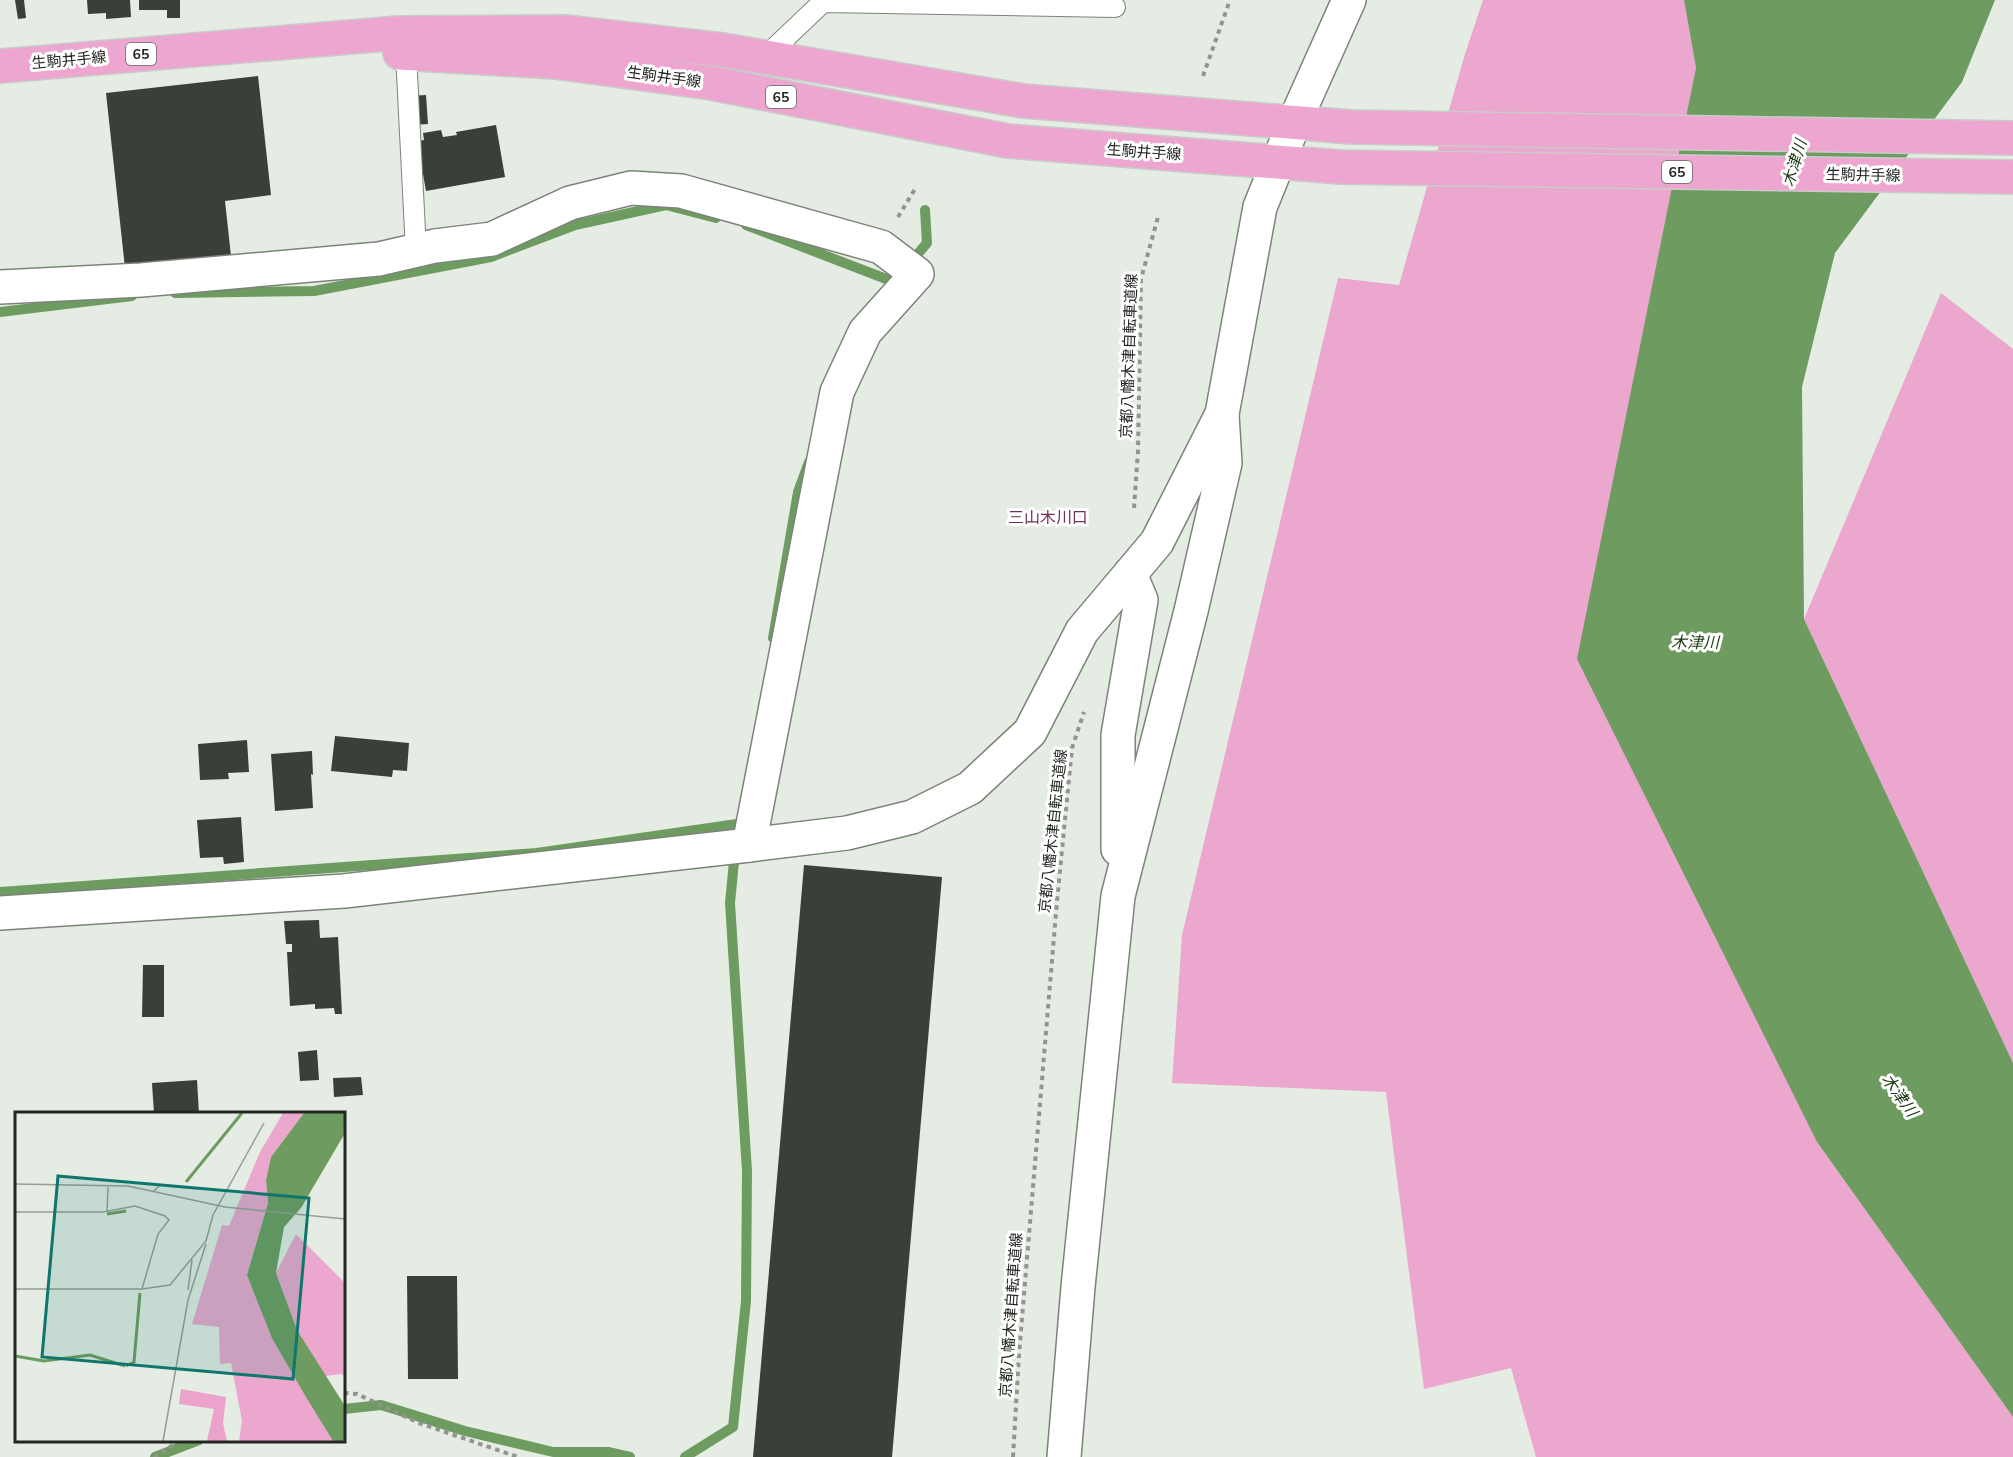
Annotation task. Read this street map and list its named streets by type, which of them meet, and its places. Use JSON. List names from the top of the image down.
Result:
{
  "streets": {
    "main road": ["65", "生駒井手線"],
    "path": ["京都八幡木津自転車道線"]
  },
  "districts": ["三山木川口"],
  "water": ["木津川"]
}
